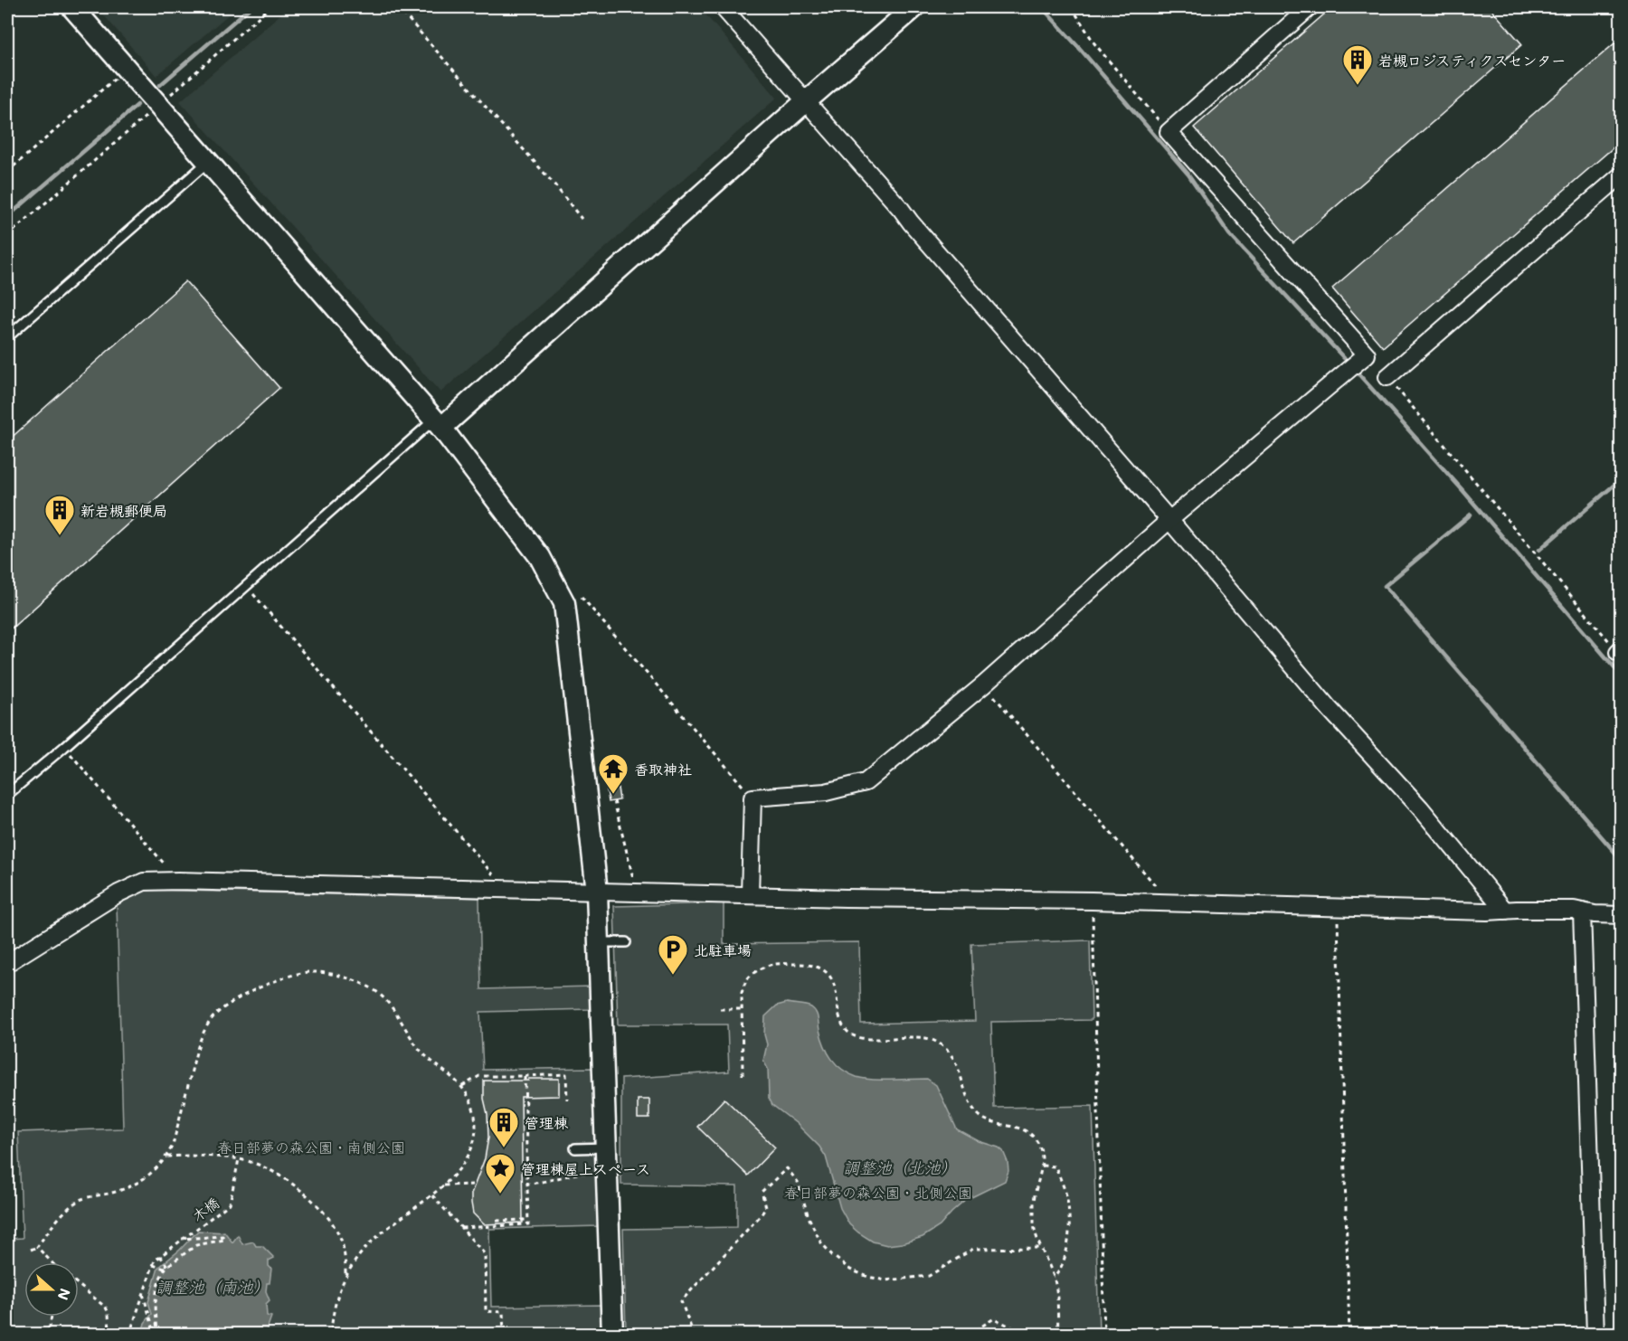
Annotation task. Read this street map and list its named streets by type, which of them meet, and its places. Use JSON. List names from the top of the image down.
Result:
{
  "streets": {
    "path": ["木橋"]
  },
  "water": ["調整池（北池）", "調整池（南池）"],
  "parks": ["春日部夢の森公園・南側公園", "春日部夢の森公園・北側公園"],
  "places": {
    "building": ["岩槻ロジスティクスセンター", "新岩槻郵便局", "管理棟"],
    "temple": ["香取神社"],
    "parking": ["北駐車場"],
    "place": ["管理棟屋上スペース"]
  },
  "north": "right"
}
